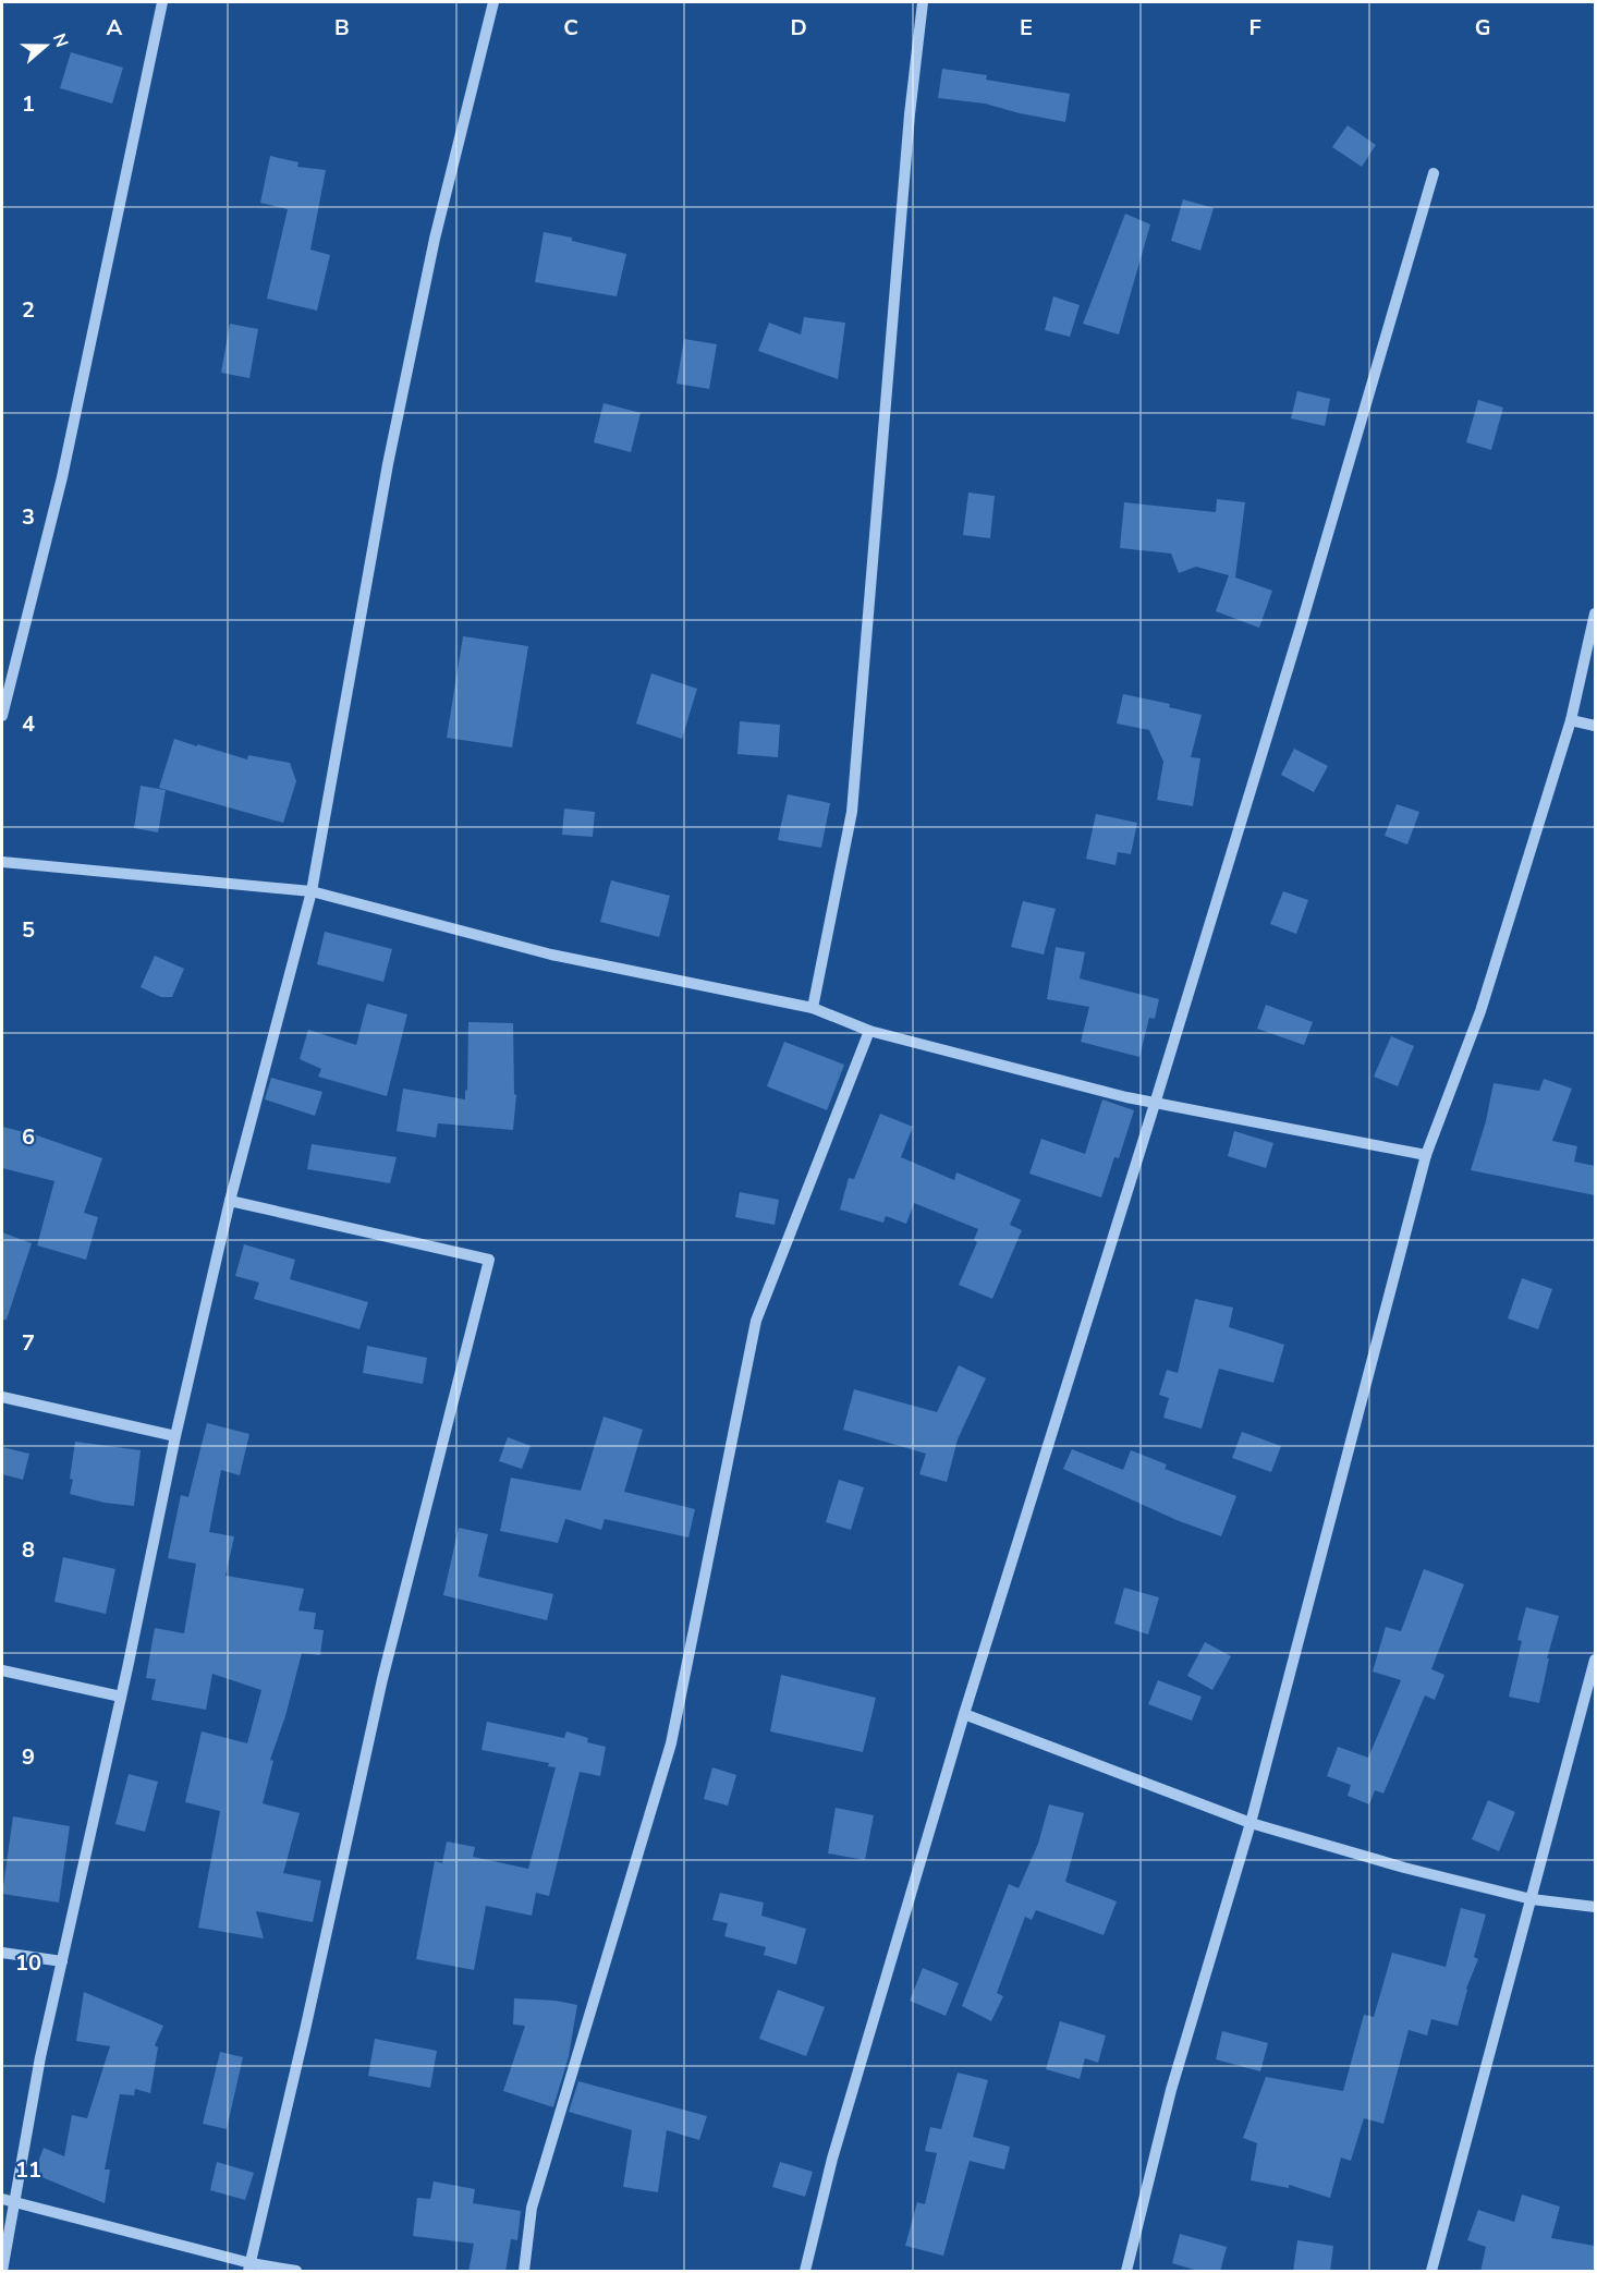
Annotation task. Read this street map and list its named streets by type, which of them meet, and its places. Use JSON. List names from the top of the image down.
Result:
{
  "north": "right",
  "grid": {
    "columns": [
      "A",
      "B",
      "C",
      "D",
      "E",
      "F",
      "G"
    ],
    "rows": [
      "1",
      "2",
      "3",
      "4",
      "5",
      "6",
      "7",
      "8",
      "9",
      "10",
      "11"
    ]
  }
}
